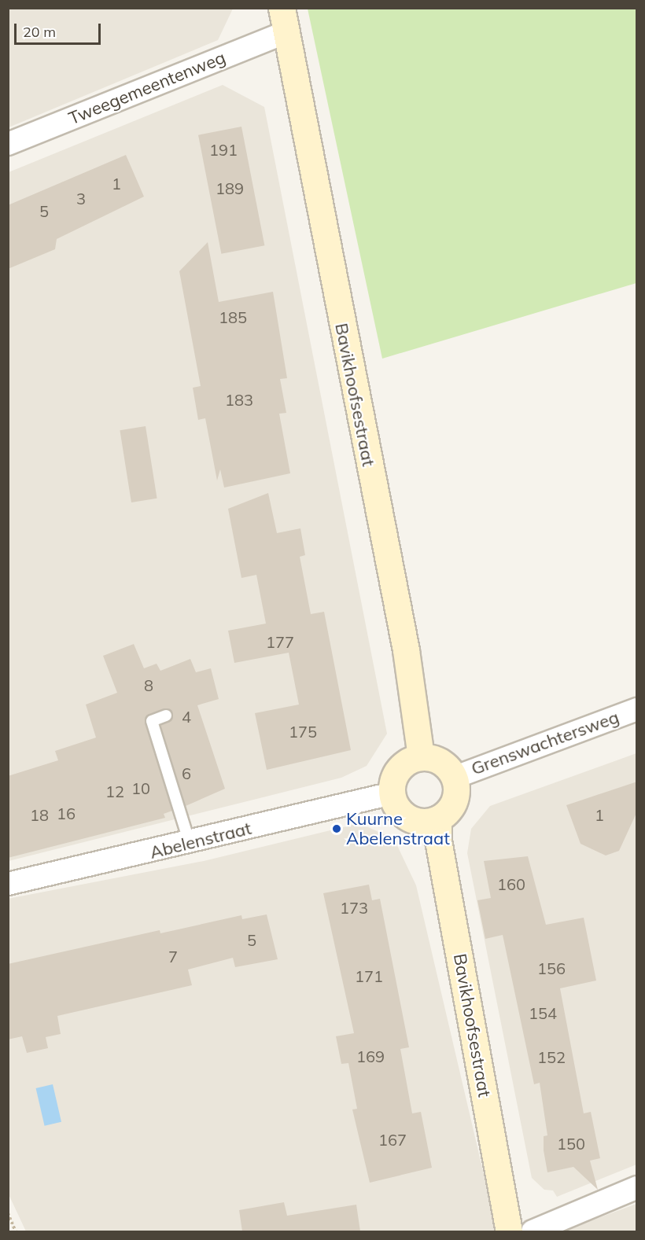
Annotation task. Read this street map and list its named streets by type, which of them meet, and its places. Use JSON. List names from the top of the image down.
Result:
{
  "streets": {
    "street": [
      "Tweegemeentenweg",
      "Bavikhoofsestraat",
      "Grenswachtersweg",
      "Abelenstraat"
    ]
  },
  "crossings": [
    ["Tweegemeentenweg", "Bavikhoofsestraat"],
    ["Bavikhoofsestraat", "Grenswachtersweg"],
    ["Bavikhoofsestraat", "Abelenstraat"],
    ["Grenswachtersweg", "Abelenstraat"]
  ],
  "places": ["Kuurne Abelenstraat"],
  "house_numbers": [
    "191",
    "1",
    "189",
    "3",
    "5",
    "185",
    "183",
    "177",
    "8",
    "4",
    "175",
    "6",
    "10",
    "12",
    "16",
    "18",
    "1",
    "160",
    "173",
    "5",
    "7",
    "156",
    "171",
    "154",
    "169",
    "152",
    "167",
    "150"
  ],
  "scale_bar": "20 m"
}
